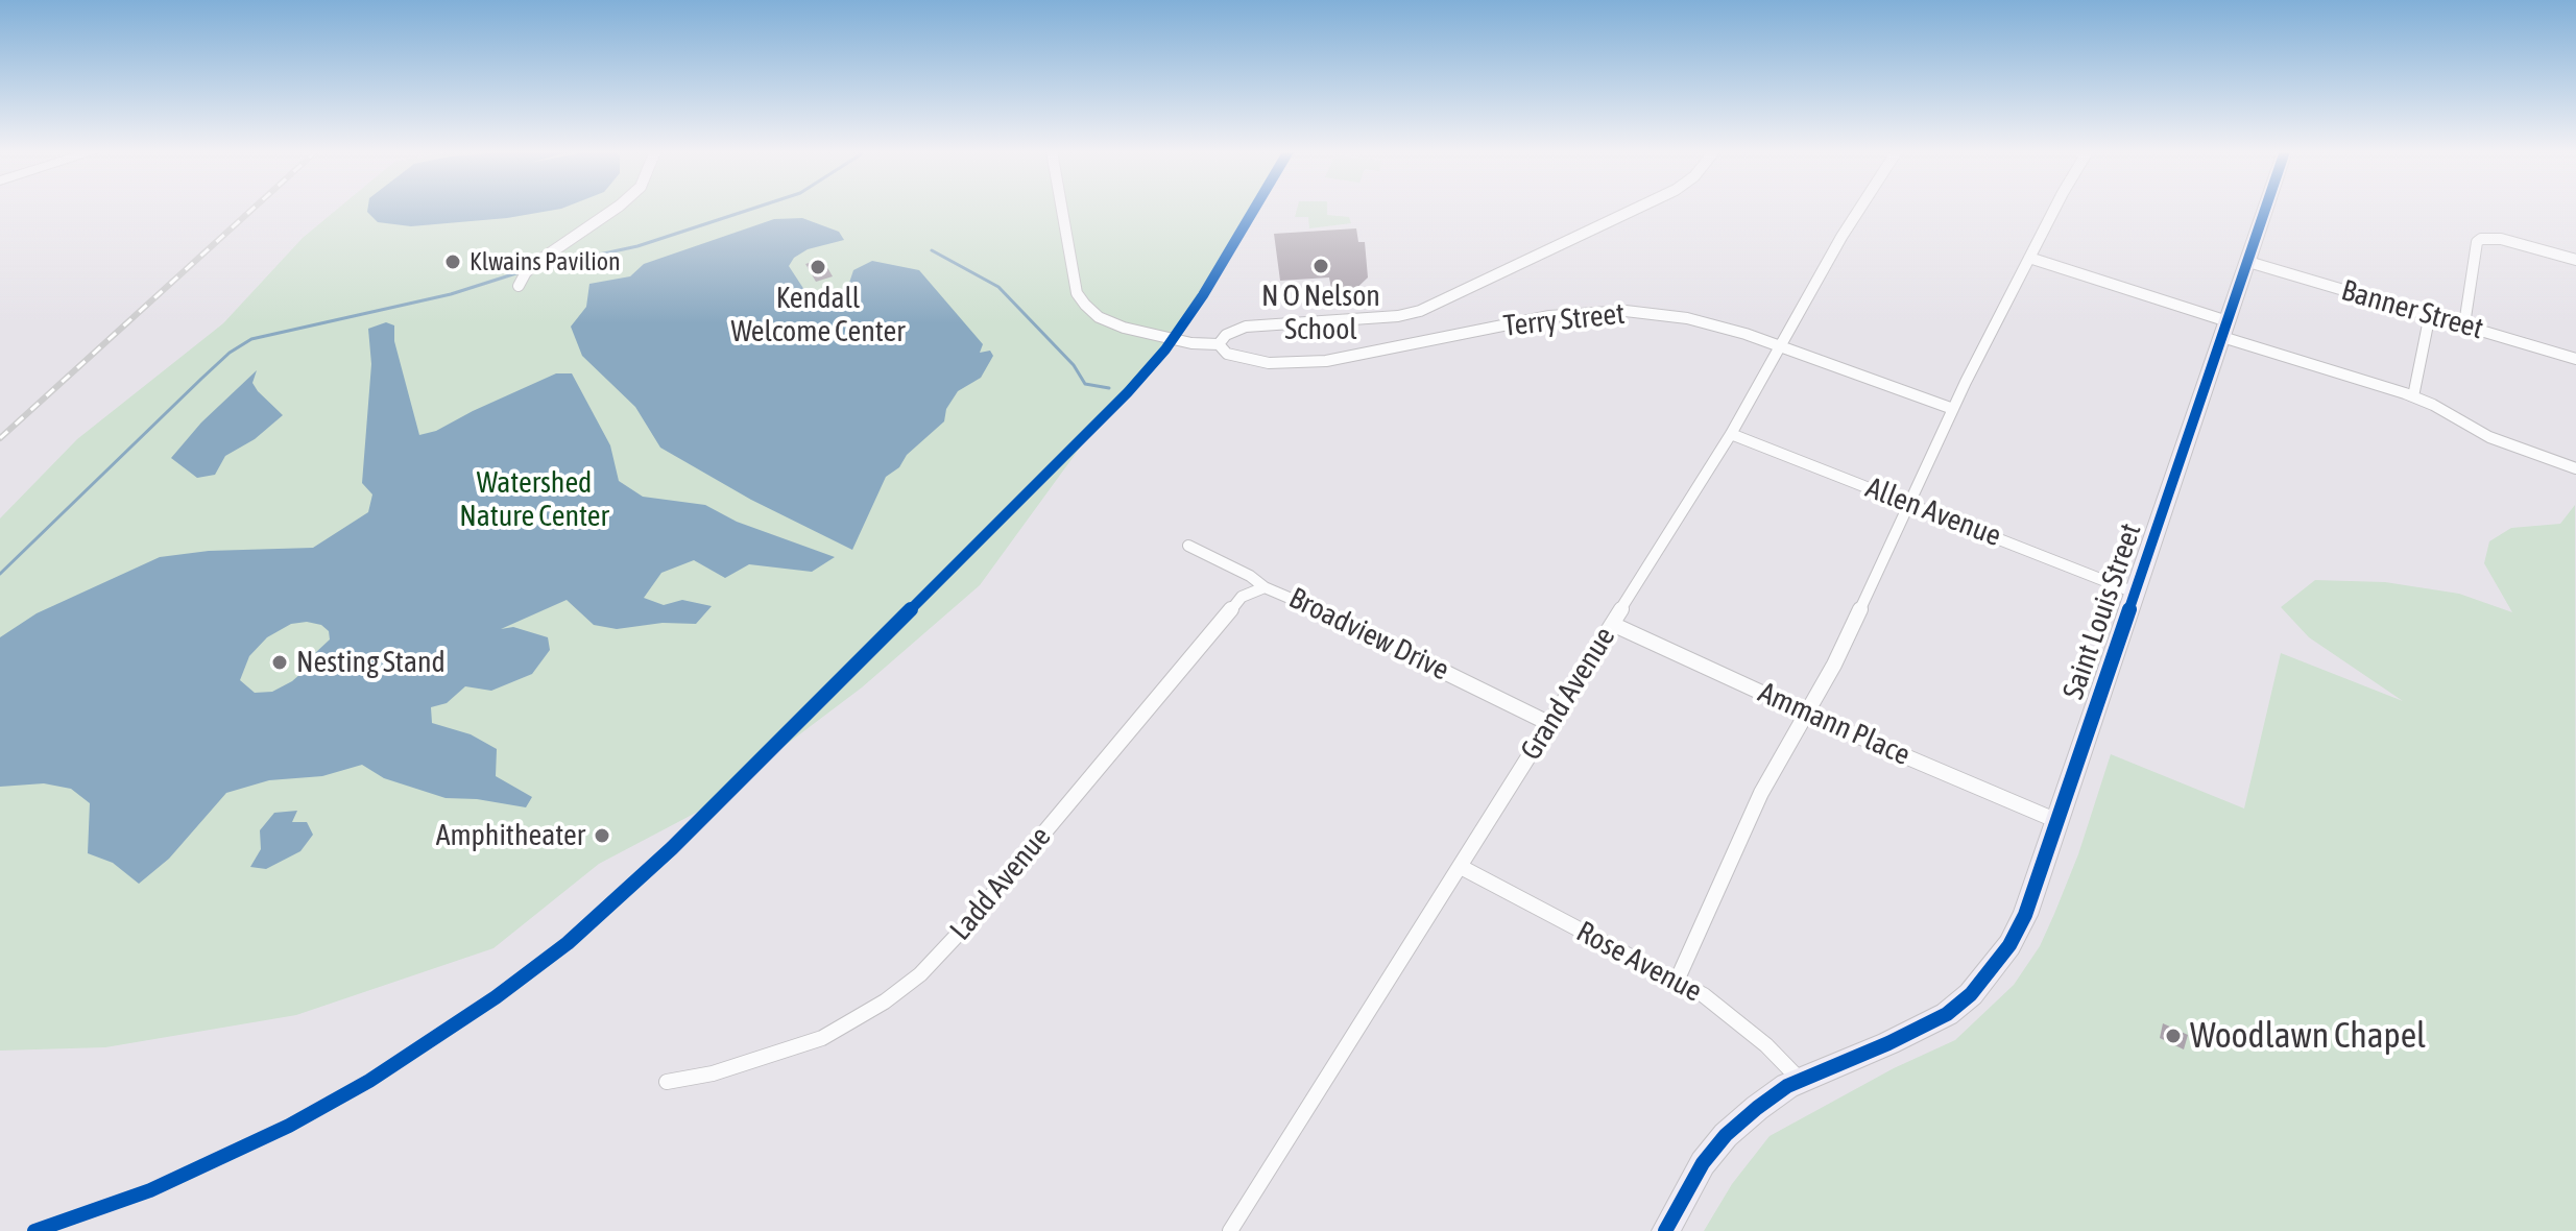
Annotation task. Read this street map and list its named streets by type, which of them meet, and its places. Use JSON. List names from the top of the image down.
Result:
{
  "streets": {
    "main road": ["Saint Louis Street"],
    "street": [
      "Banner Street",
      "Terry Street",
      "Allen Avenue",
      "Broadview Drive",
      "Grand Avenue",
      "Ammann Place",
      "Ladd Avenue",
      "Rose Avenue"
    ]
  },
  "crossings": [
    ["Banner Street", "Saint Louis Street"],
    ["Terry Street", "Grand Avenue"],
    ["Allen Avenue", "Saint Louis Street"],
    ["Allen Avenue", "Grand Avenue"],
    ["Saint Louis Street", "Ammann Place"],
    ["Saint Louis Street", "Rose Avenue"],
    ["Broadview Drive", "Grand Avenue"],
    ["Broadview Drive", "Ladd Avenue"],
    ["Grand Avenue", "Ammann Place"],
    ["Grand Avenue", "Rose Avenue"]
  ],
  "parks": ["Watershed Nature Center"],
  "places": [
    "Klwains Pavilion",
    "N O Nelson School",
    "Kendall Welcome Center",
    "Nesting Stand",
    "Amphitheater",
    "Woodlawn Chapel"
  ]
}
